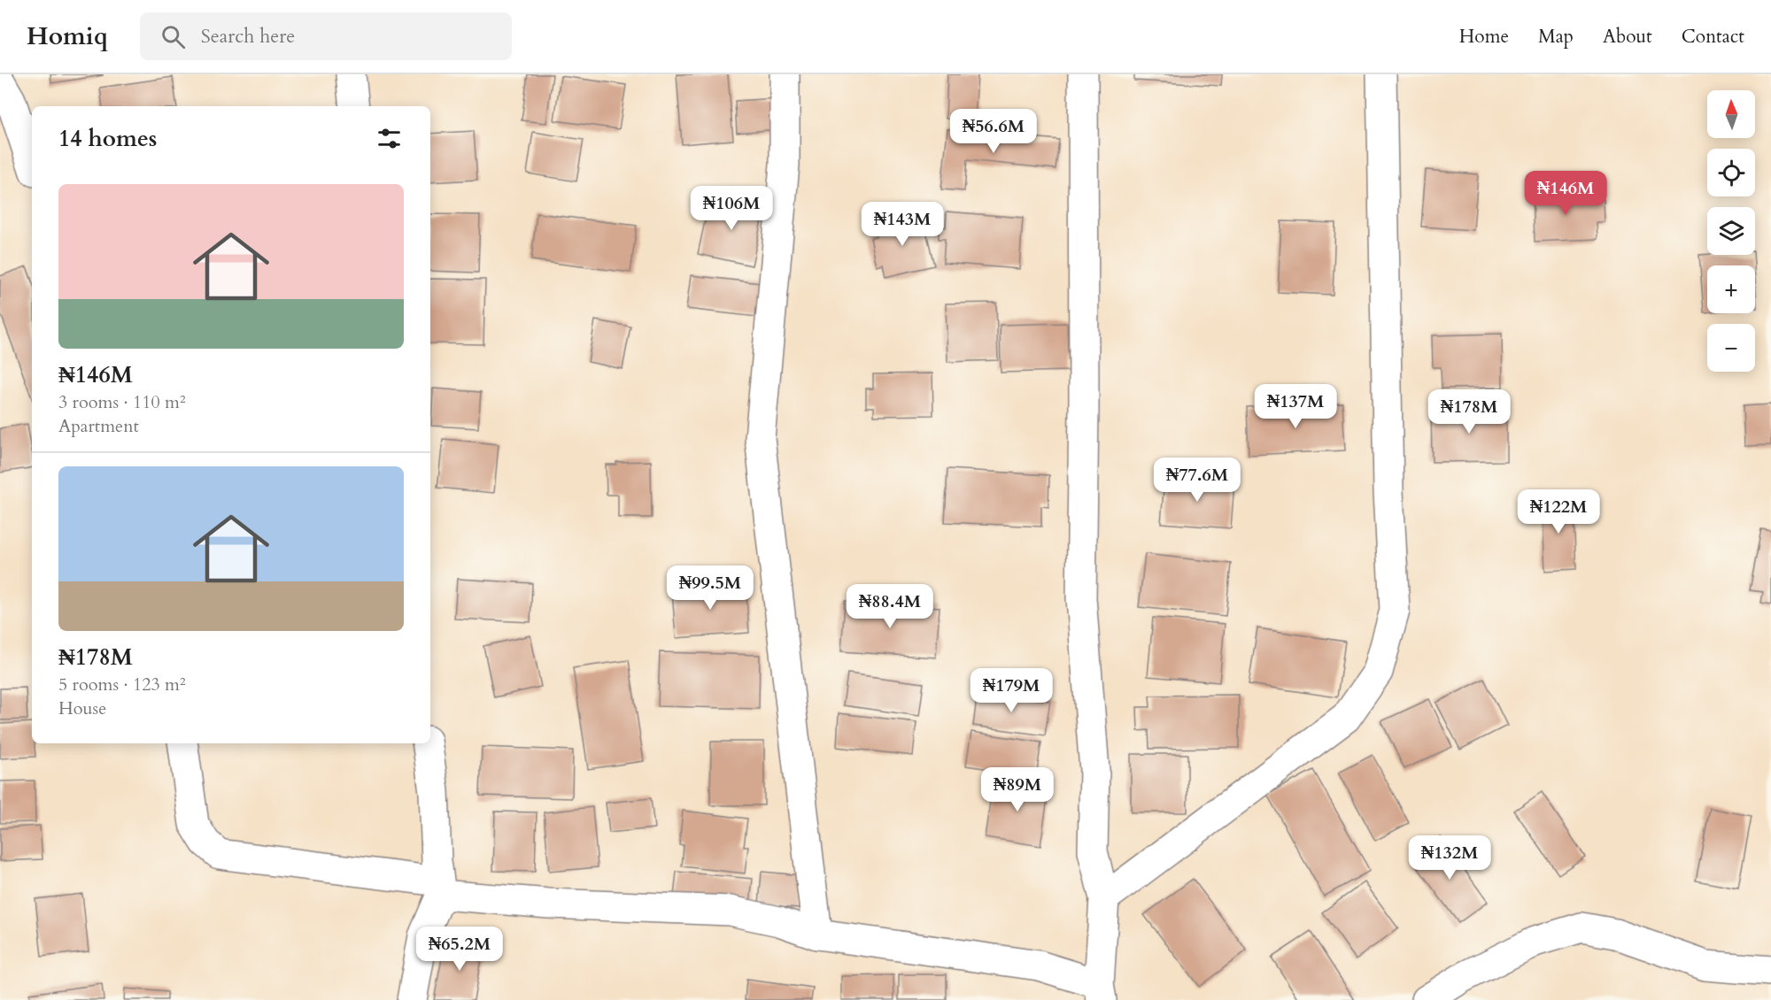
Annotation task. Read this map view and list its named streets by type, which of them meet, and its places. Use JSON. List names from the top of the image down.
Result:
{
  "north": "top",
  "page": {
    "header": "Homiq",
    "search": "Search here",
    "nav": [
      "Home",
      "Map",
      "About",
      "Contact"
    ],
    "map_buttons": ["+", "−"],
    "heading": "14 homes",
    "price": [
      "₦56.6M",
      "₦146M",
      "₦106M",
      "₦143M",
      "₦137M",
      "₦178M",
      "₦77.6M",
      "₦122M",
      "₦99.5M",
      "₦88.4M",
      "₦179M",
      "₦89M",
      "₦132M",
      "₦65.2M"
    ],
    "list": [
      {
        "name": "₦146M",
        "note": "3 rooms · 110 m² · Apartment"
      },
      {
        "name": "₦178M",
        "note": "5 rooms · 123 m² · House"
      }
    ]
  }
}
